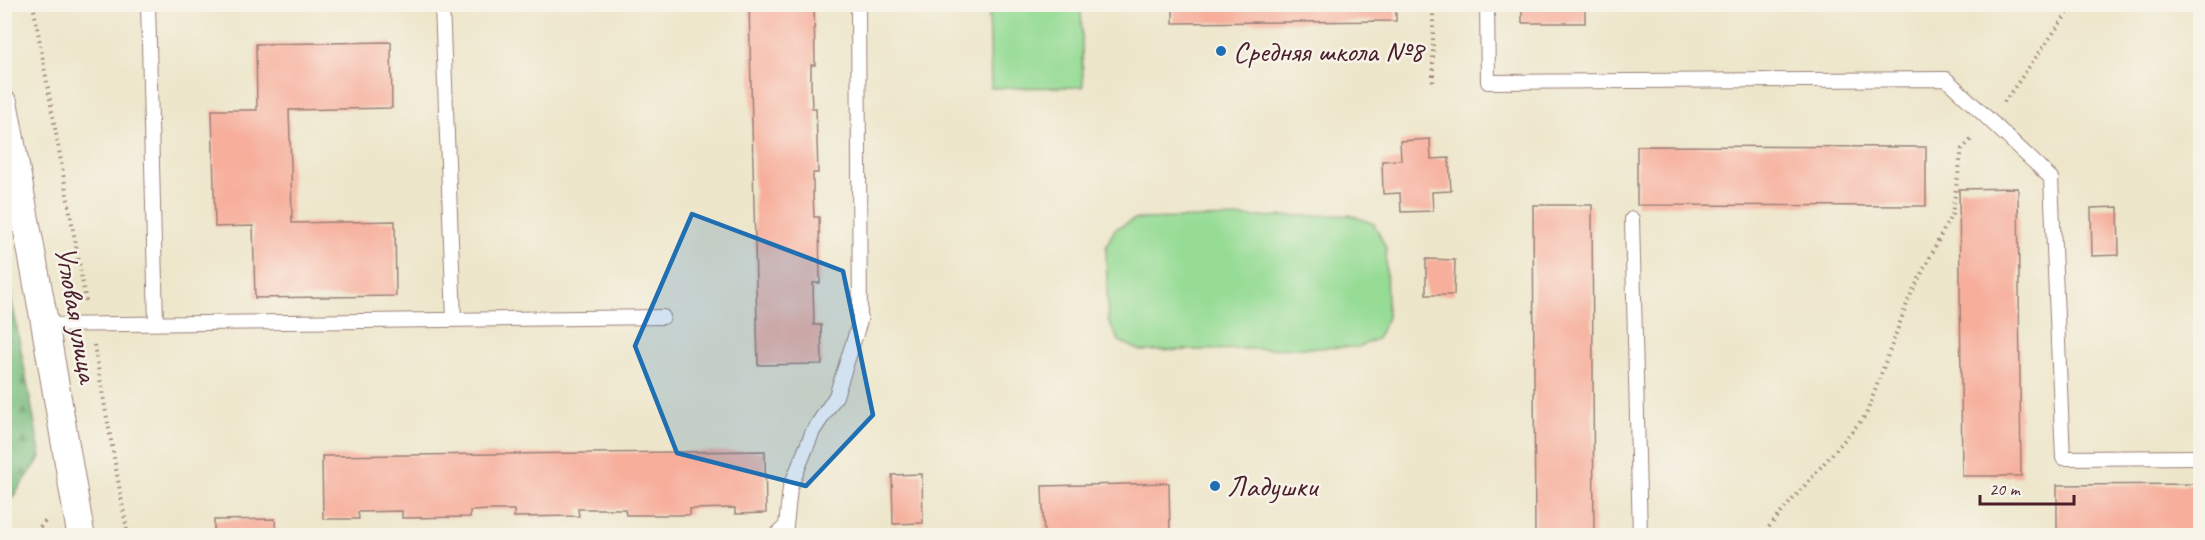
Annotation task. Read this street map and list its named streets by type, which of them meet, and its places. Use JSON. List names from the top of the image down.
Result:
{
  "streets": {
    "street": ["Угловая улица"]
  },
  "places": ["Средняя школа №8", "Ладушки"],
  "scale_bar": "20 m"
}
